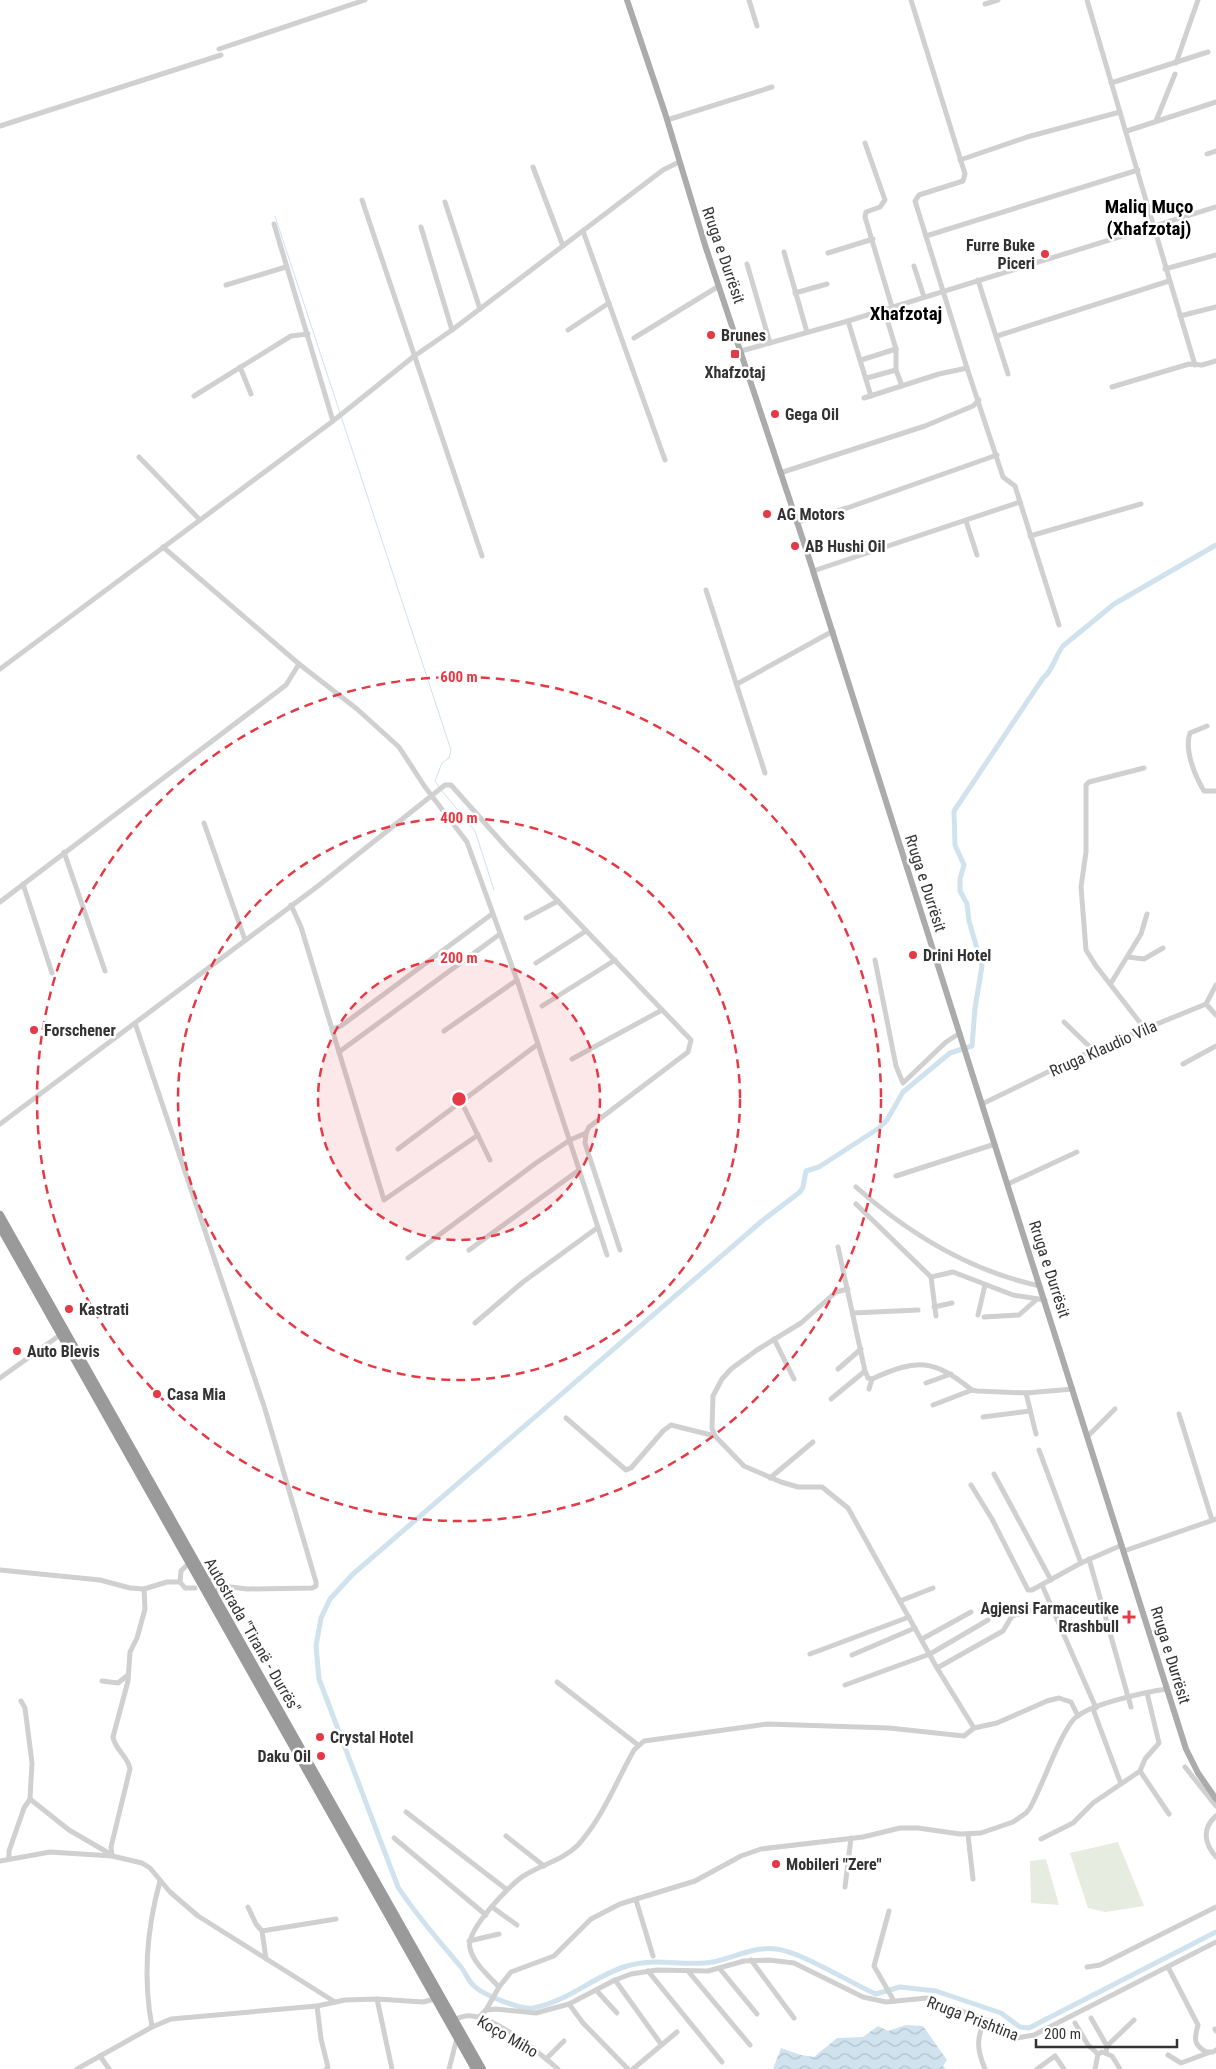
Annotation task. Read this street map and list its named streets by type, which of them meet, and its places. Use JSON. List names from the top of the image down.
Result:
{
  "streets": {
    "highway": ["Autostrada \"Tiranë - Durrës\""],
    "main road": ["Rruga e Durrësit"],
    "street": ["Rruga Klaudio Vila", "Rruga Prishtina", "Koço Miho"]
  },
  "crossings": [
    ["Rruga e Durrësit", "Rruga Klaudio Vila"],
    ["Autostrada \"Tiranë - Durrës\"", "Koço Miho"]
  ],
  "districts": ["Maliq Muço (Xhafzotaj)", "Xhafzotaj"],
  "places": {
    "other": [
      "Furre Buke Piceri",
      "Brunes",
      "Gega Oil",
      "AG Motors",
      "AB Hushi Oil",
      "Drini Hotel",
      "Forschener",
      "Kastrati",
      "Auto Blevis",
      "Casa Mia",
      "Crystal Hotel",
      "Daku Oil",
      "Mobileri \"Zere\""
    ],
    "transit": ["Xhafzotaj"],
    "health": ["Agjensi Farmaceutike Rrashbull"]
  },
  "scale_bar": "200 m",
  "rings": ["600 m", "400 m", "200 m"]
}
